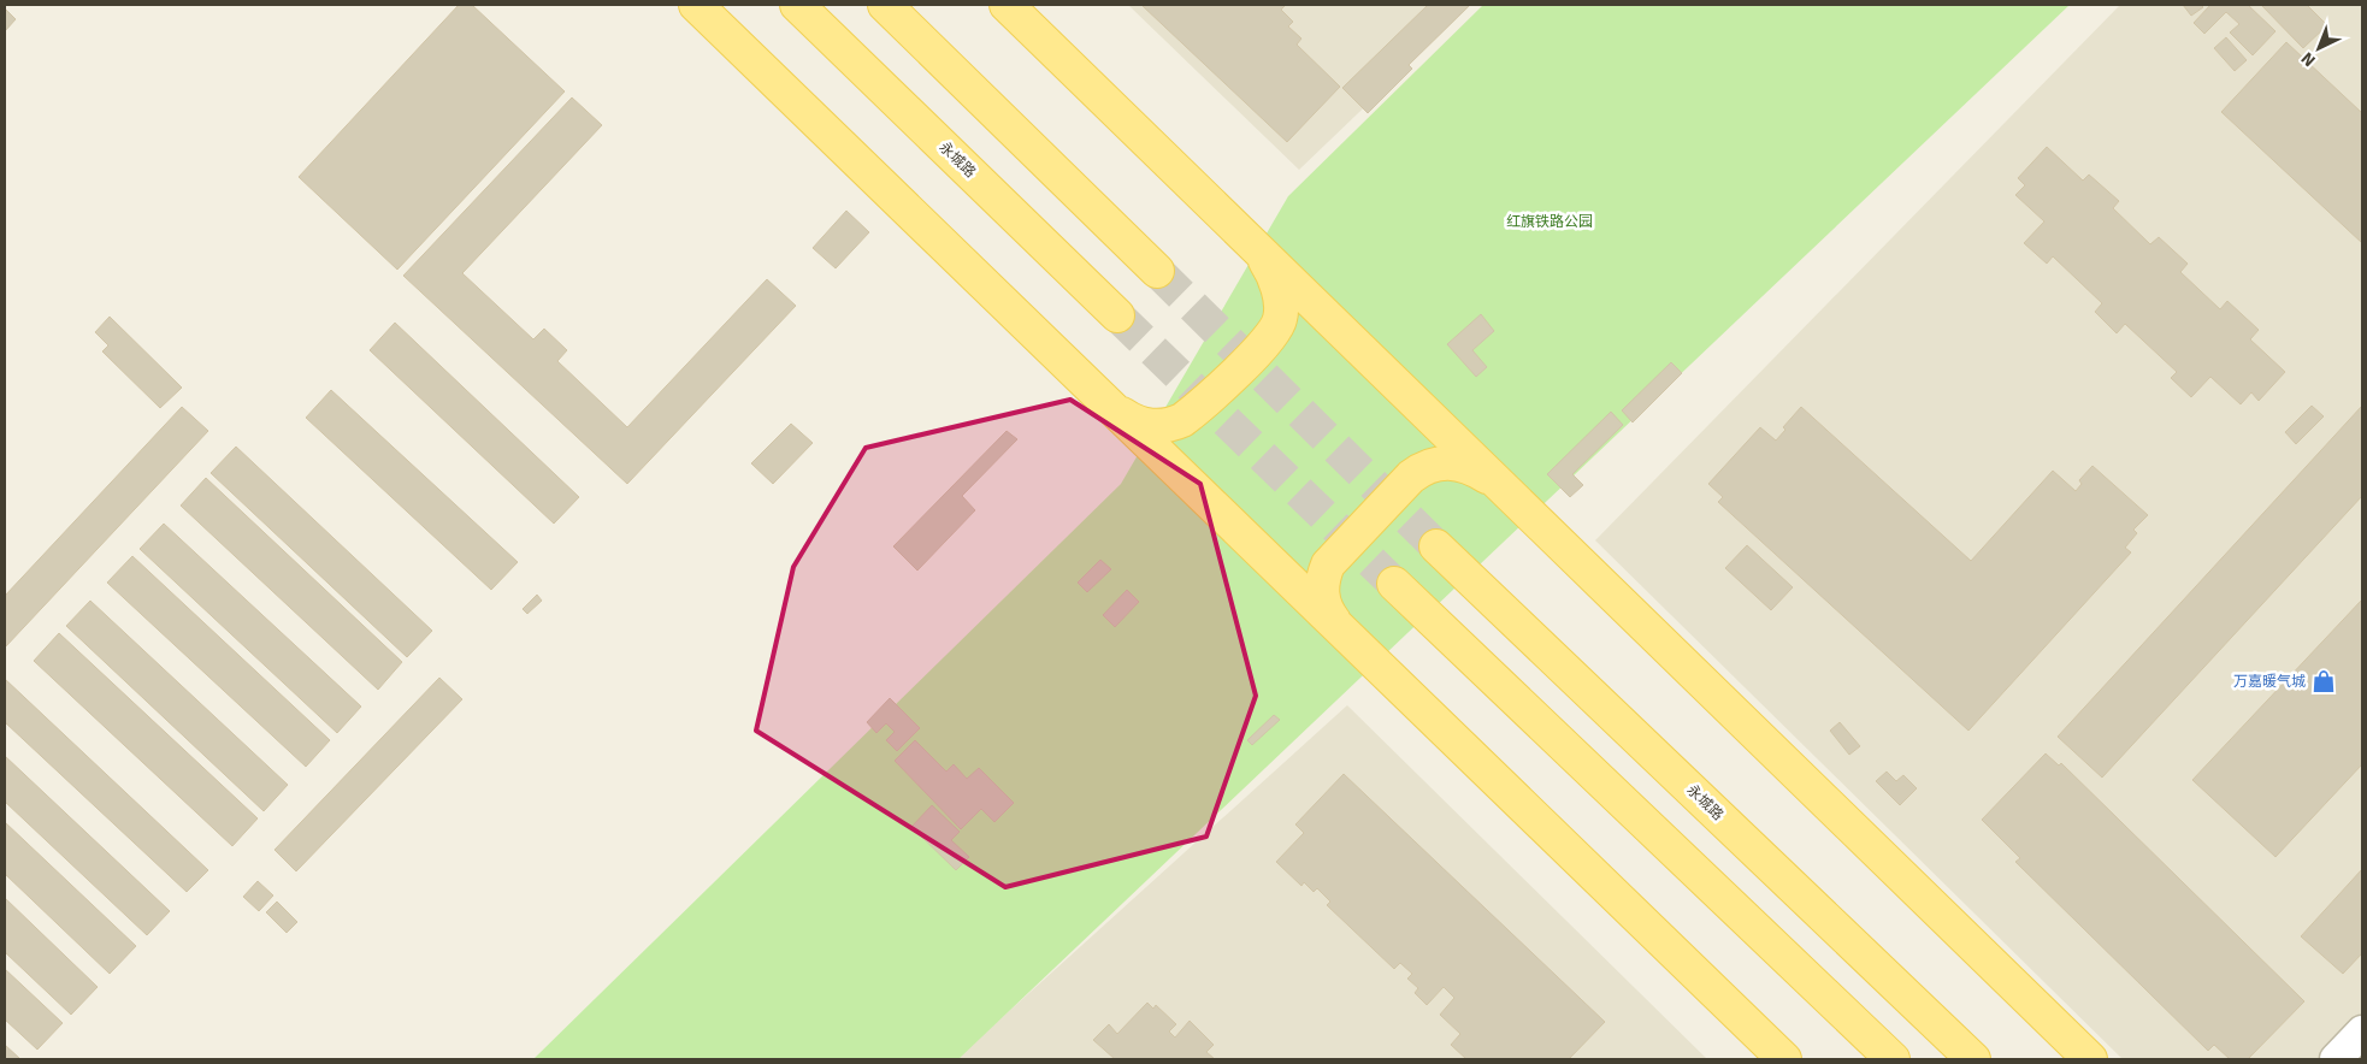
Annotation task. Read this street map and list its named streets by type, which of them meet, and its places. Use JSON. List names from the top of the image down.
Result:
{
  "streets": {
    "main road": ["永城路"]
  },
  "parks": ["红旗铁路公园"],
  "places": {
    "shop": ["万嘉暖气城"]
  },
  "north": "bottom left"
}
